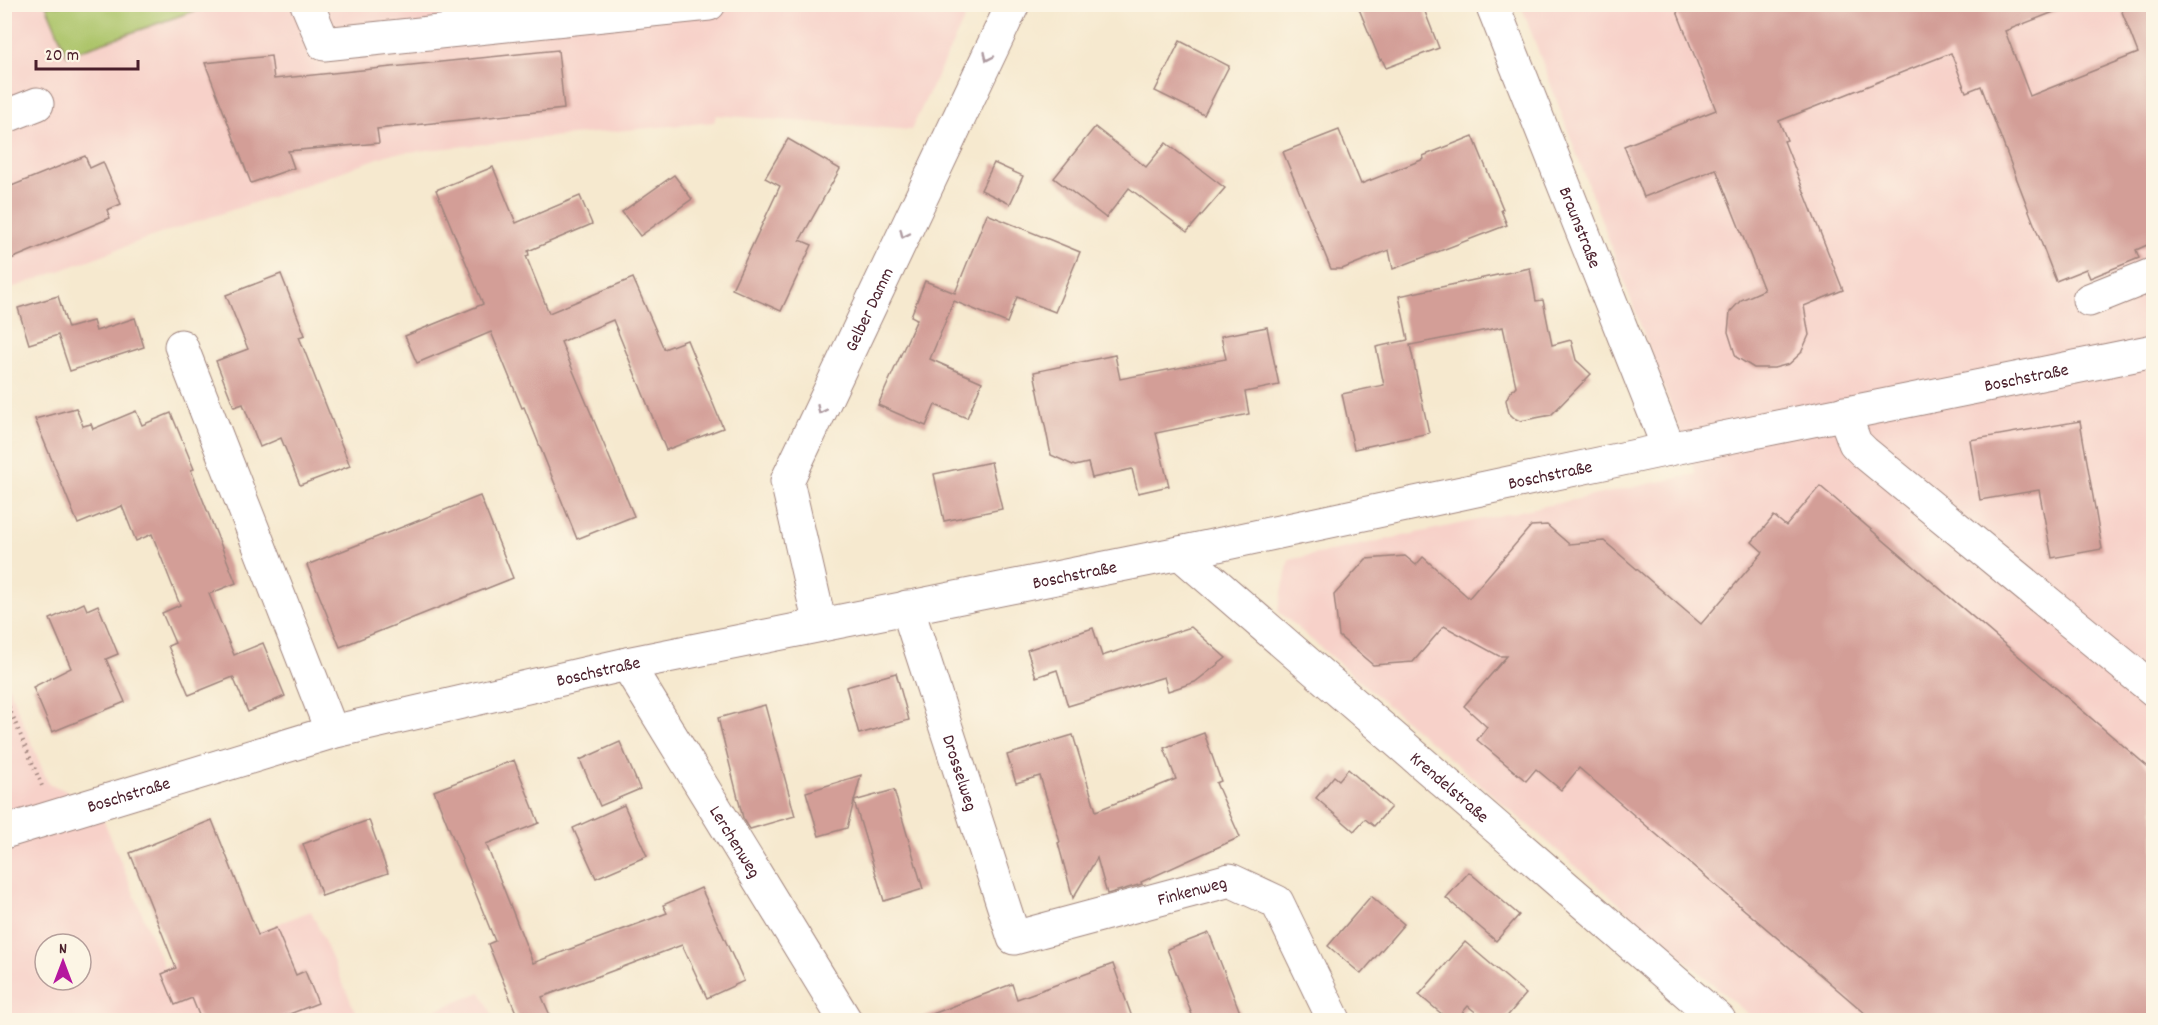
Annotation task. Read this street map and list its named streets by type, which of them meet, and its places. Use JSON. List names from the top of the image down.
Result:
{
  "streets": {
    "street": [
      "Braunstraße",
      "Gelber Damm",
      "Boschstraße",
      "Drosselweg",
      "Krendelstraße",
      "Lerchenweg",
      "Finkenweg"
    ]
  },
  "crossings": [
    ["Braunstraße", "Boschstraße"],
    ["Gelber Damm", "Boschstraße"],
    ["Boschstraße", "Drosselweg"],
    ["Boschstraße", "Krendelstraße"],
    ["Boschstraße", "Lerchenweg"],
    ["Drosselweg", "Finkenweg"]
  ],
  "one_way": ["Gelber Damm"],
  "scale_bar": "20 m",
  "north": "top"
}
